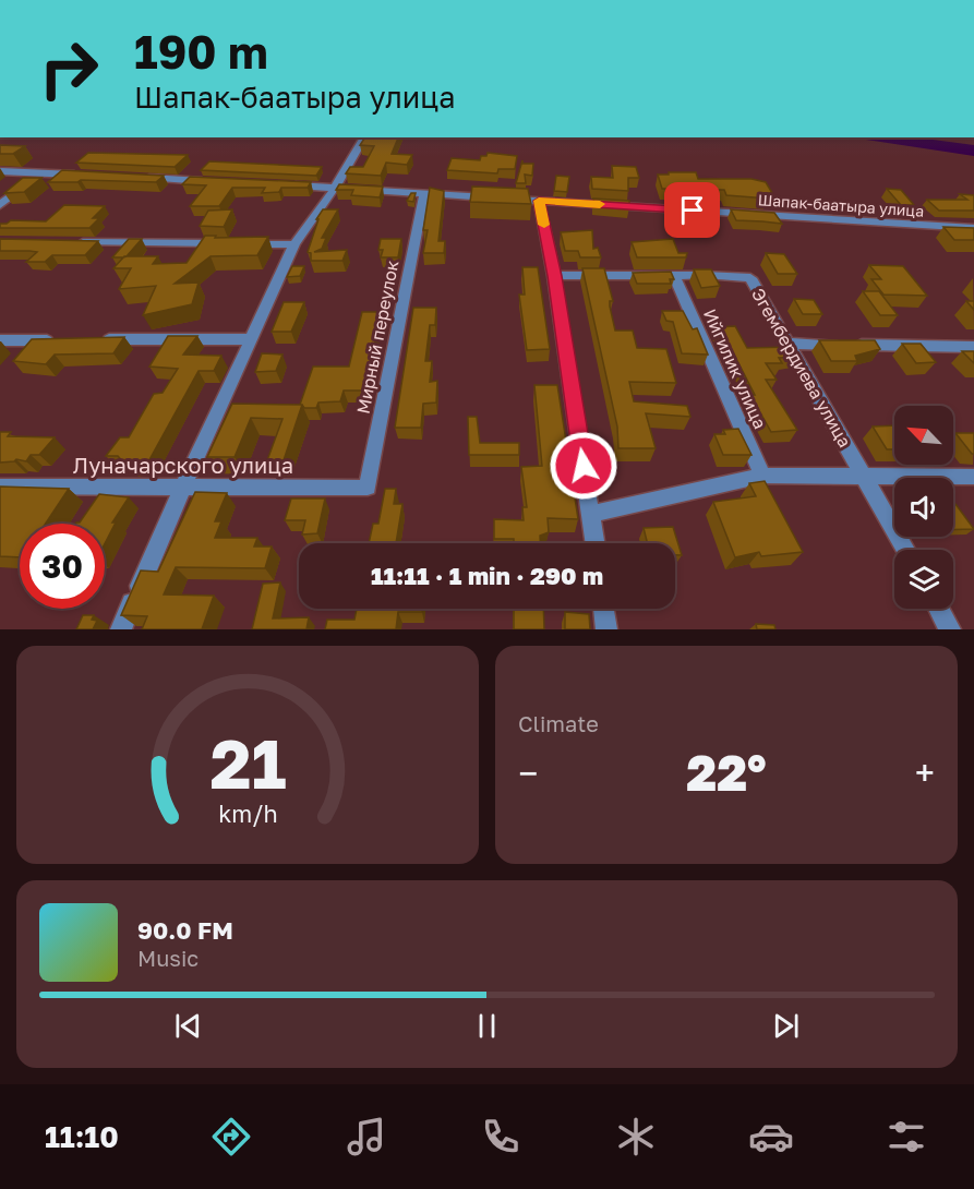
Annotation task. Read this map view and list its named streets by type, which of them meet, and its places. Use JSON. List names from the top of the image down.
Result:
{
  "streets": {
    "street": [
      "Шапак-баатыра улица",
      "Мирный переулок",
      "Эгембердиева улица",
      "Ийгилик улица",
      "Луначарского улица"
    ]
  },
  "crossings": [
    ["Шапак-баатыра улица", "Мирный переулок"],
    ["Мирный переулок", "Луначарского улица"],
    ["Эгембердиева улица", "Ийгилик улица"]
  ],
  "north": "top left",
  "page": {
    "turn": ["190 m", "Шапак-баатыра улица"],
    "limit": "30",
    "trip": "11:11 · 1 min · 290 m",
    "tile": "Climate",
    "heat": ["−", "22°", "+"],
    "song": ["90.0 FM", "Music"],
    "tabs": "11:10",
    "gauge": ["21", "km/h"]
  }
}
